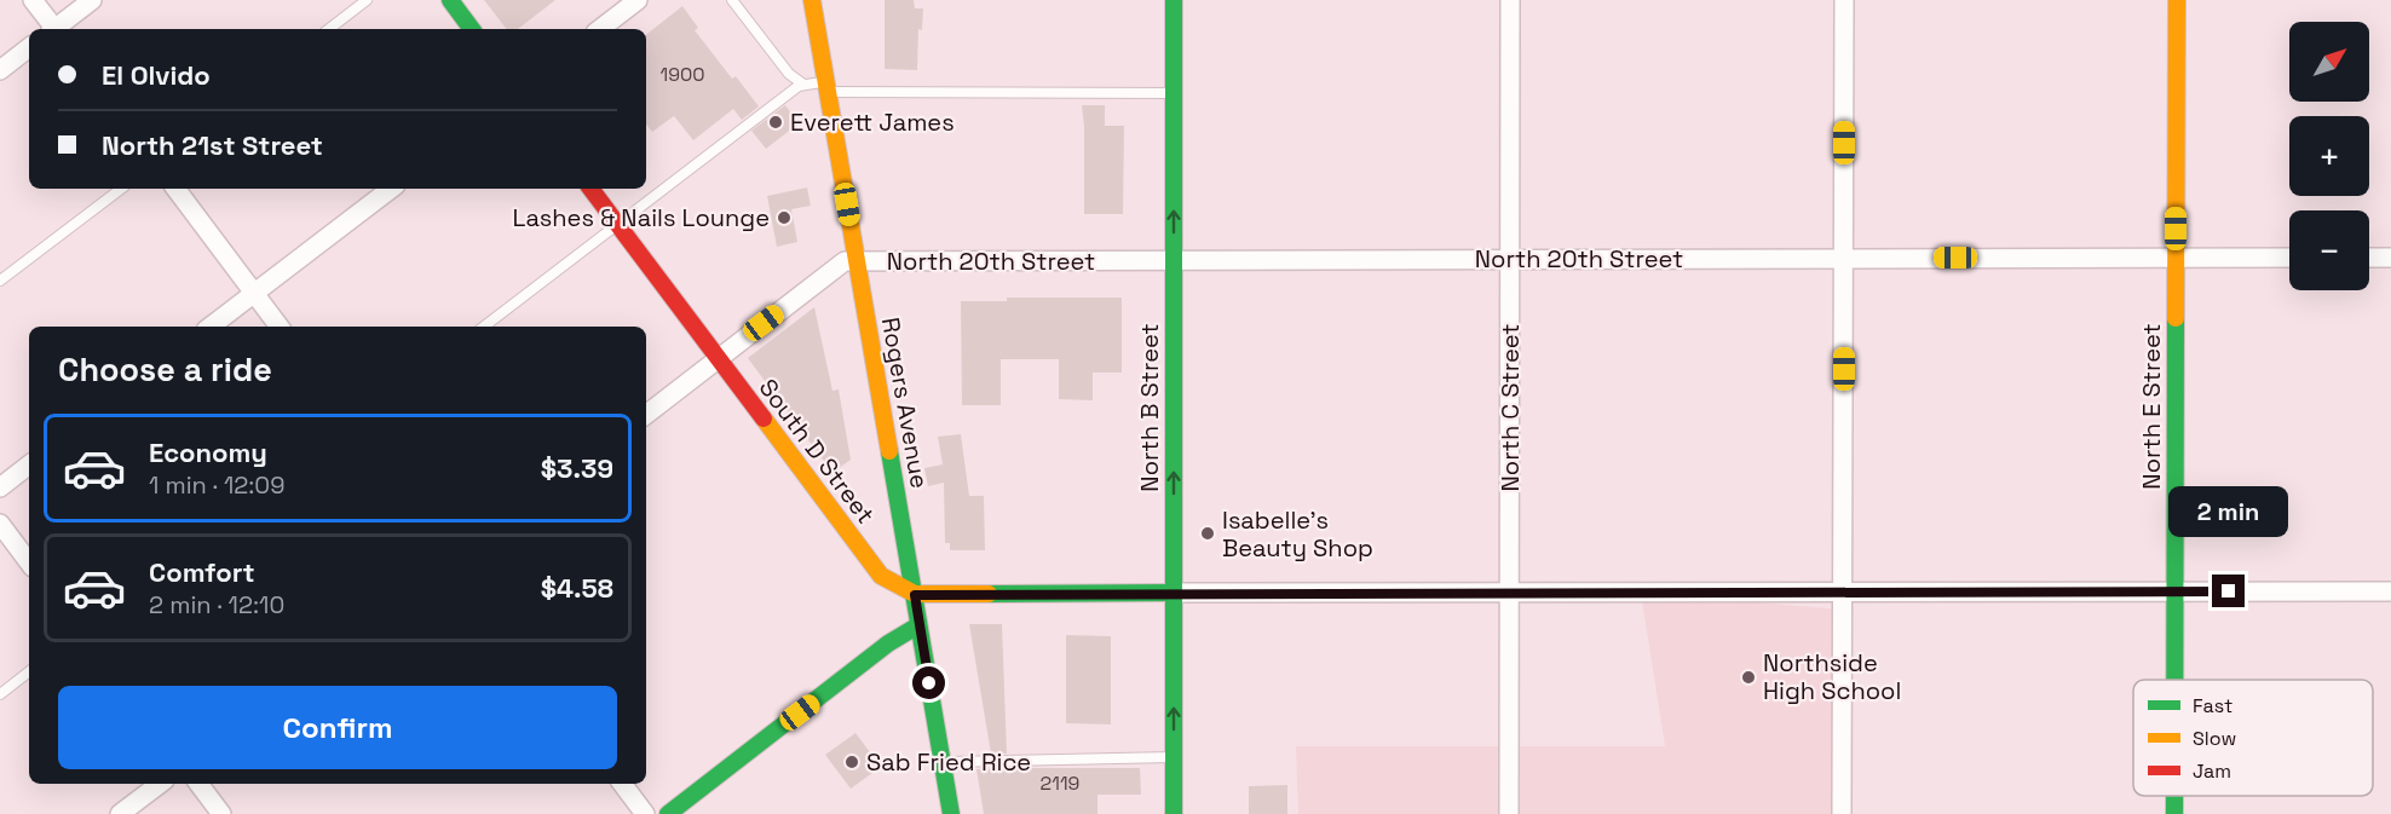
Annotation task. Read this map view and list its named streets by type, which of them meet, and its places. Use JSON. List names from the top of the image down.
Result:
{
  "streets": {
    "street": [
      "North 20th Street",
      "Rogers Avenue",
      "North E Street",
      "North B Street",
      "North C Street",
      "South D Street"
    ]
  },
  "crossings": [
    ["North 20th Street", "Rogers Avenue"],
    ["North 20th Street", "North E Street"],
    ["North 20th Street", "North B Street"],
    ["North 20th Street", "North C Street"],
    ["Rogers Avenue", "South D Street"]
  ],
  "one_way": ["North B Street"],
  "places": [
    "Everett James",
    "Lashes & Nails Lounge",
    "Isabelle's Beauty Shop",
    "Northside High School",
    "Sab Fried Rice"
  ],
  "house_numbers": ["1900", "2119"],
  "legend": ["Fast", "Slow", "Jam"],
  "north": "top right",
  "page": {
    "map_buttons": ["+", "−"],
    "banner": ["El Olvido", "North 21st Street"],
    "heading": "Choose a ride",
    "list": [
      {
        "name": "Economy",
        "note": "1 min · 12:09",
        "value": "$3.39"
      },
      {
        "name": "Comfort",
        "note": "2 min · 12:10",
        "value": "$4.58"
      }
    ],
    "bubble": "2 min",
    "buttons": "Confirm"
  }
}
